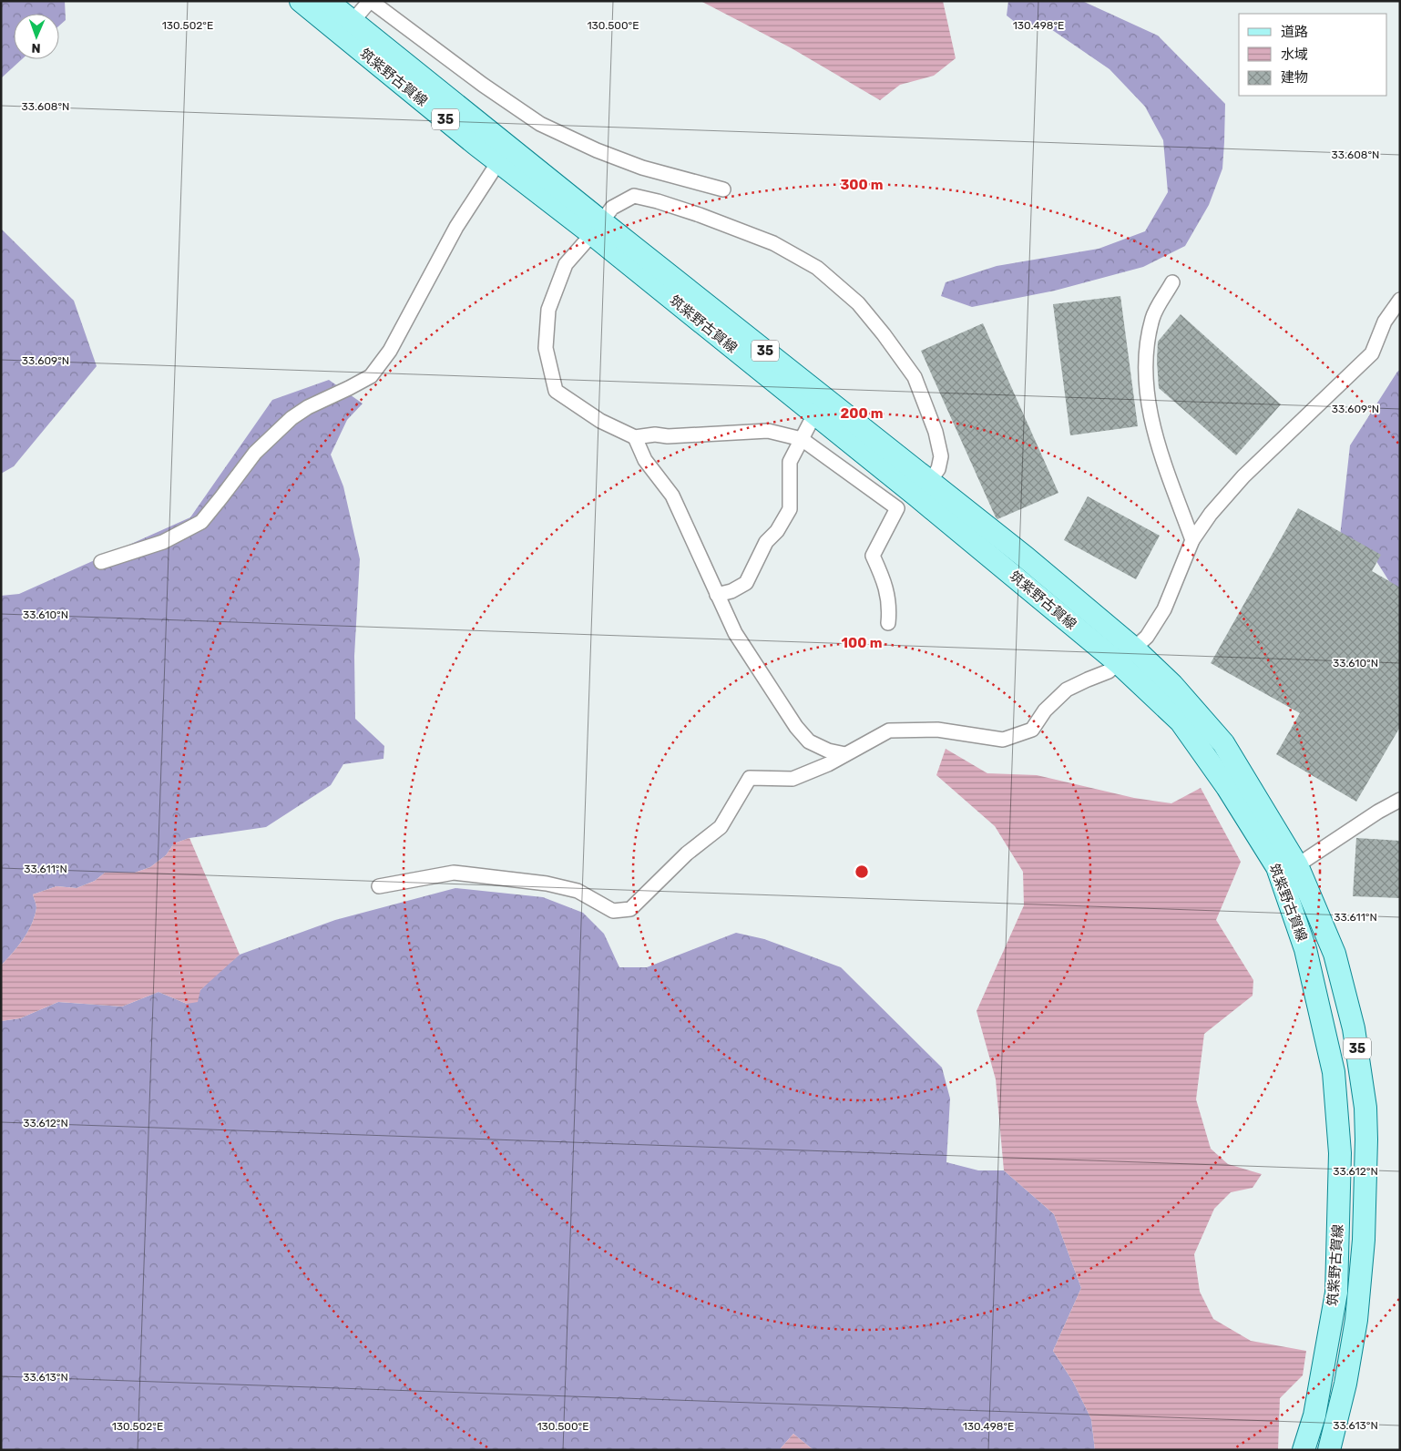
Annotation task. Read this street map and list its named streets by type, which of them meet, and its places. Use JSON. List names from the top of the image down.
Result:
{
  "streets": {
    "main road": ["筑紫野古賀線", "35"]
  },
  "legend": ["道路", "水域", "建物"],
  "north": "bottom",
  "coordinates": [
    "130.502°E",
    "130.500°E",
    "130.498°E",
    "33.608°N",
    "33.609°N",
    "33.610°N",
    "33.611°N",
    "33.612°N",
    "33.613°N"
  ],
  "rings": ["300 m", "200 m", "100 m"]
}
